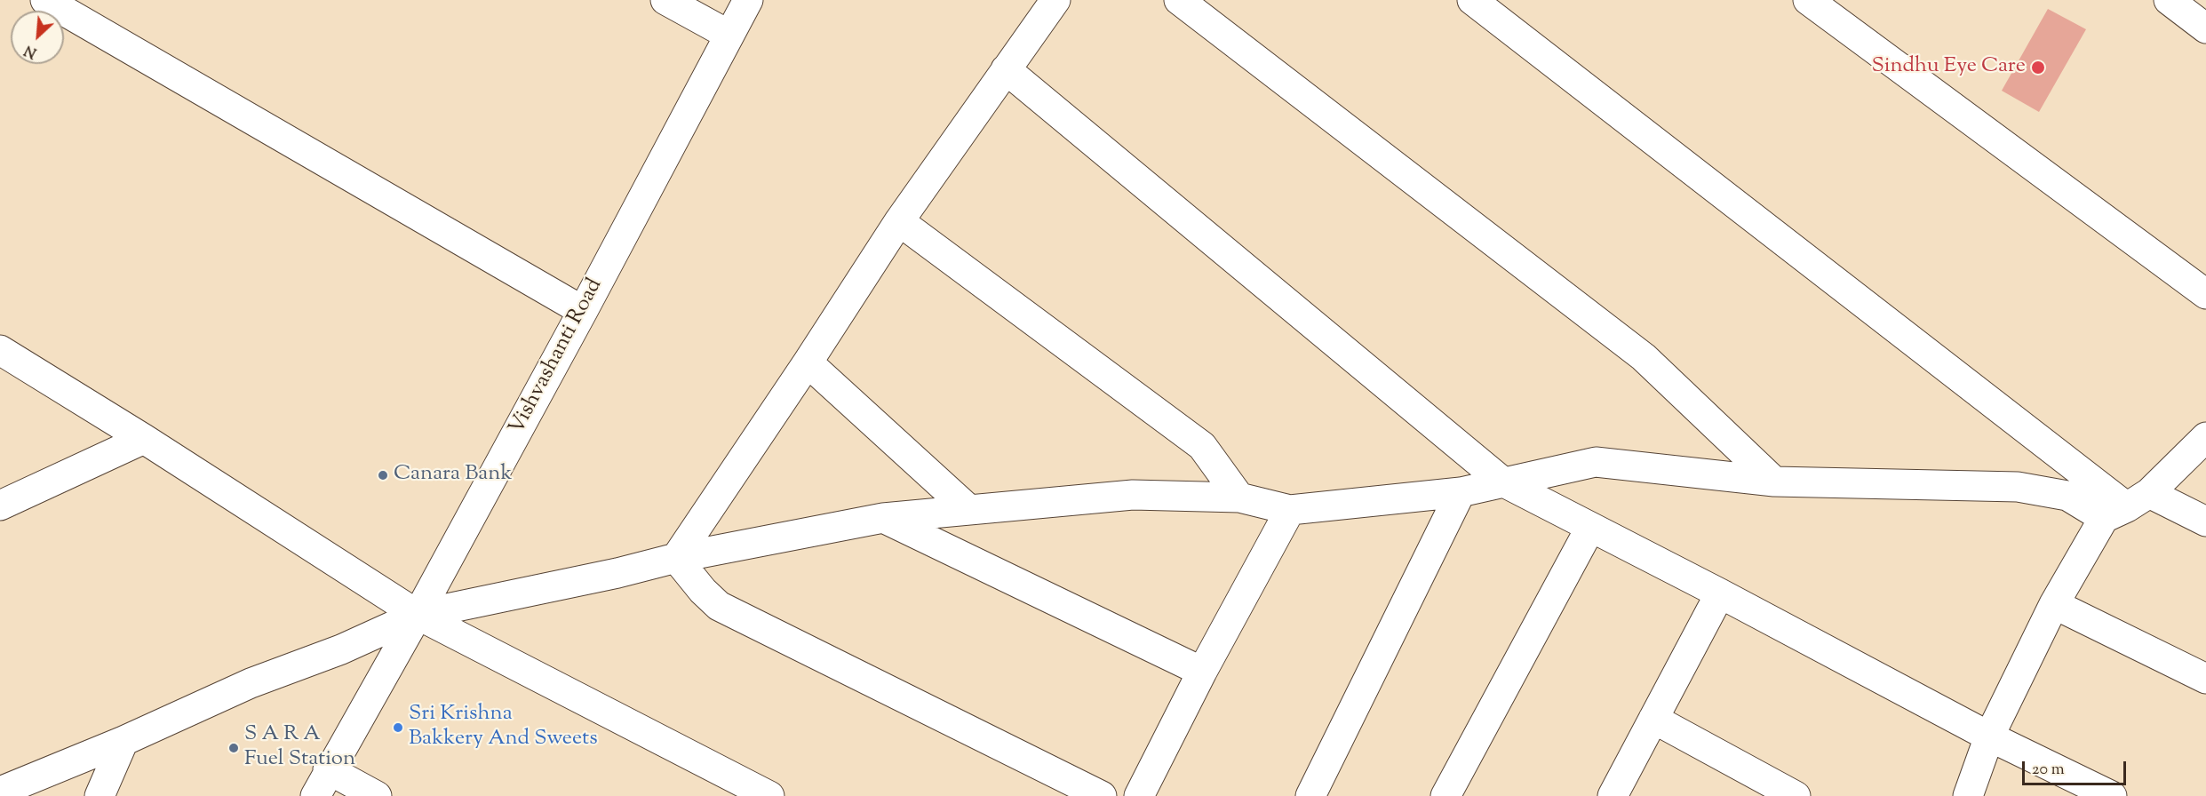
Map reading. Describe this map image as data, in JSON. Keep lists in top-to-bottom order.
{
  "streets": {
    "street": ["Vishvashanti Road"]
  },
  "places": [
    "Sindhu Eye Care",
    "Canara Bank",
    "Sri Krishna Bakkery And Sweets",
    "S A R A Fuel Station"
  ],
  "scale_bar": "20 m",
  "north": "bottom left"
}
